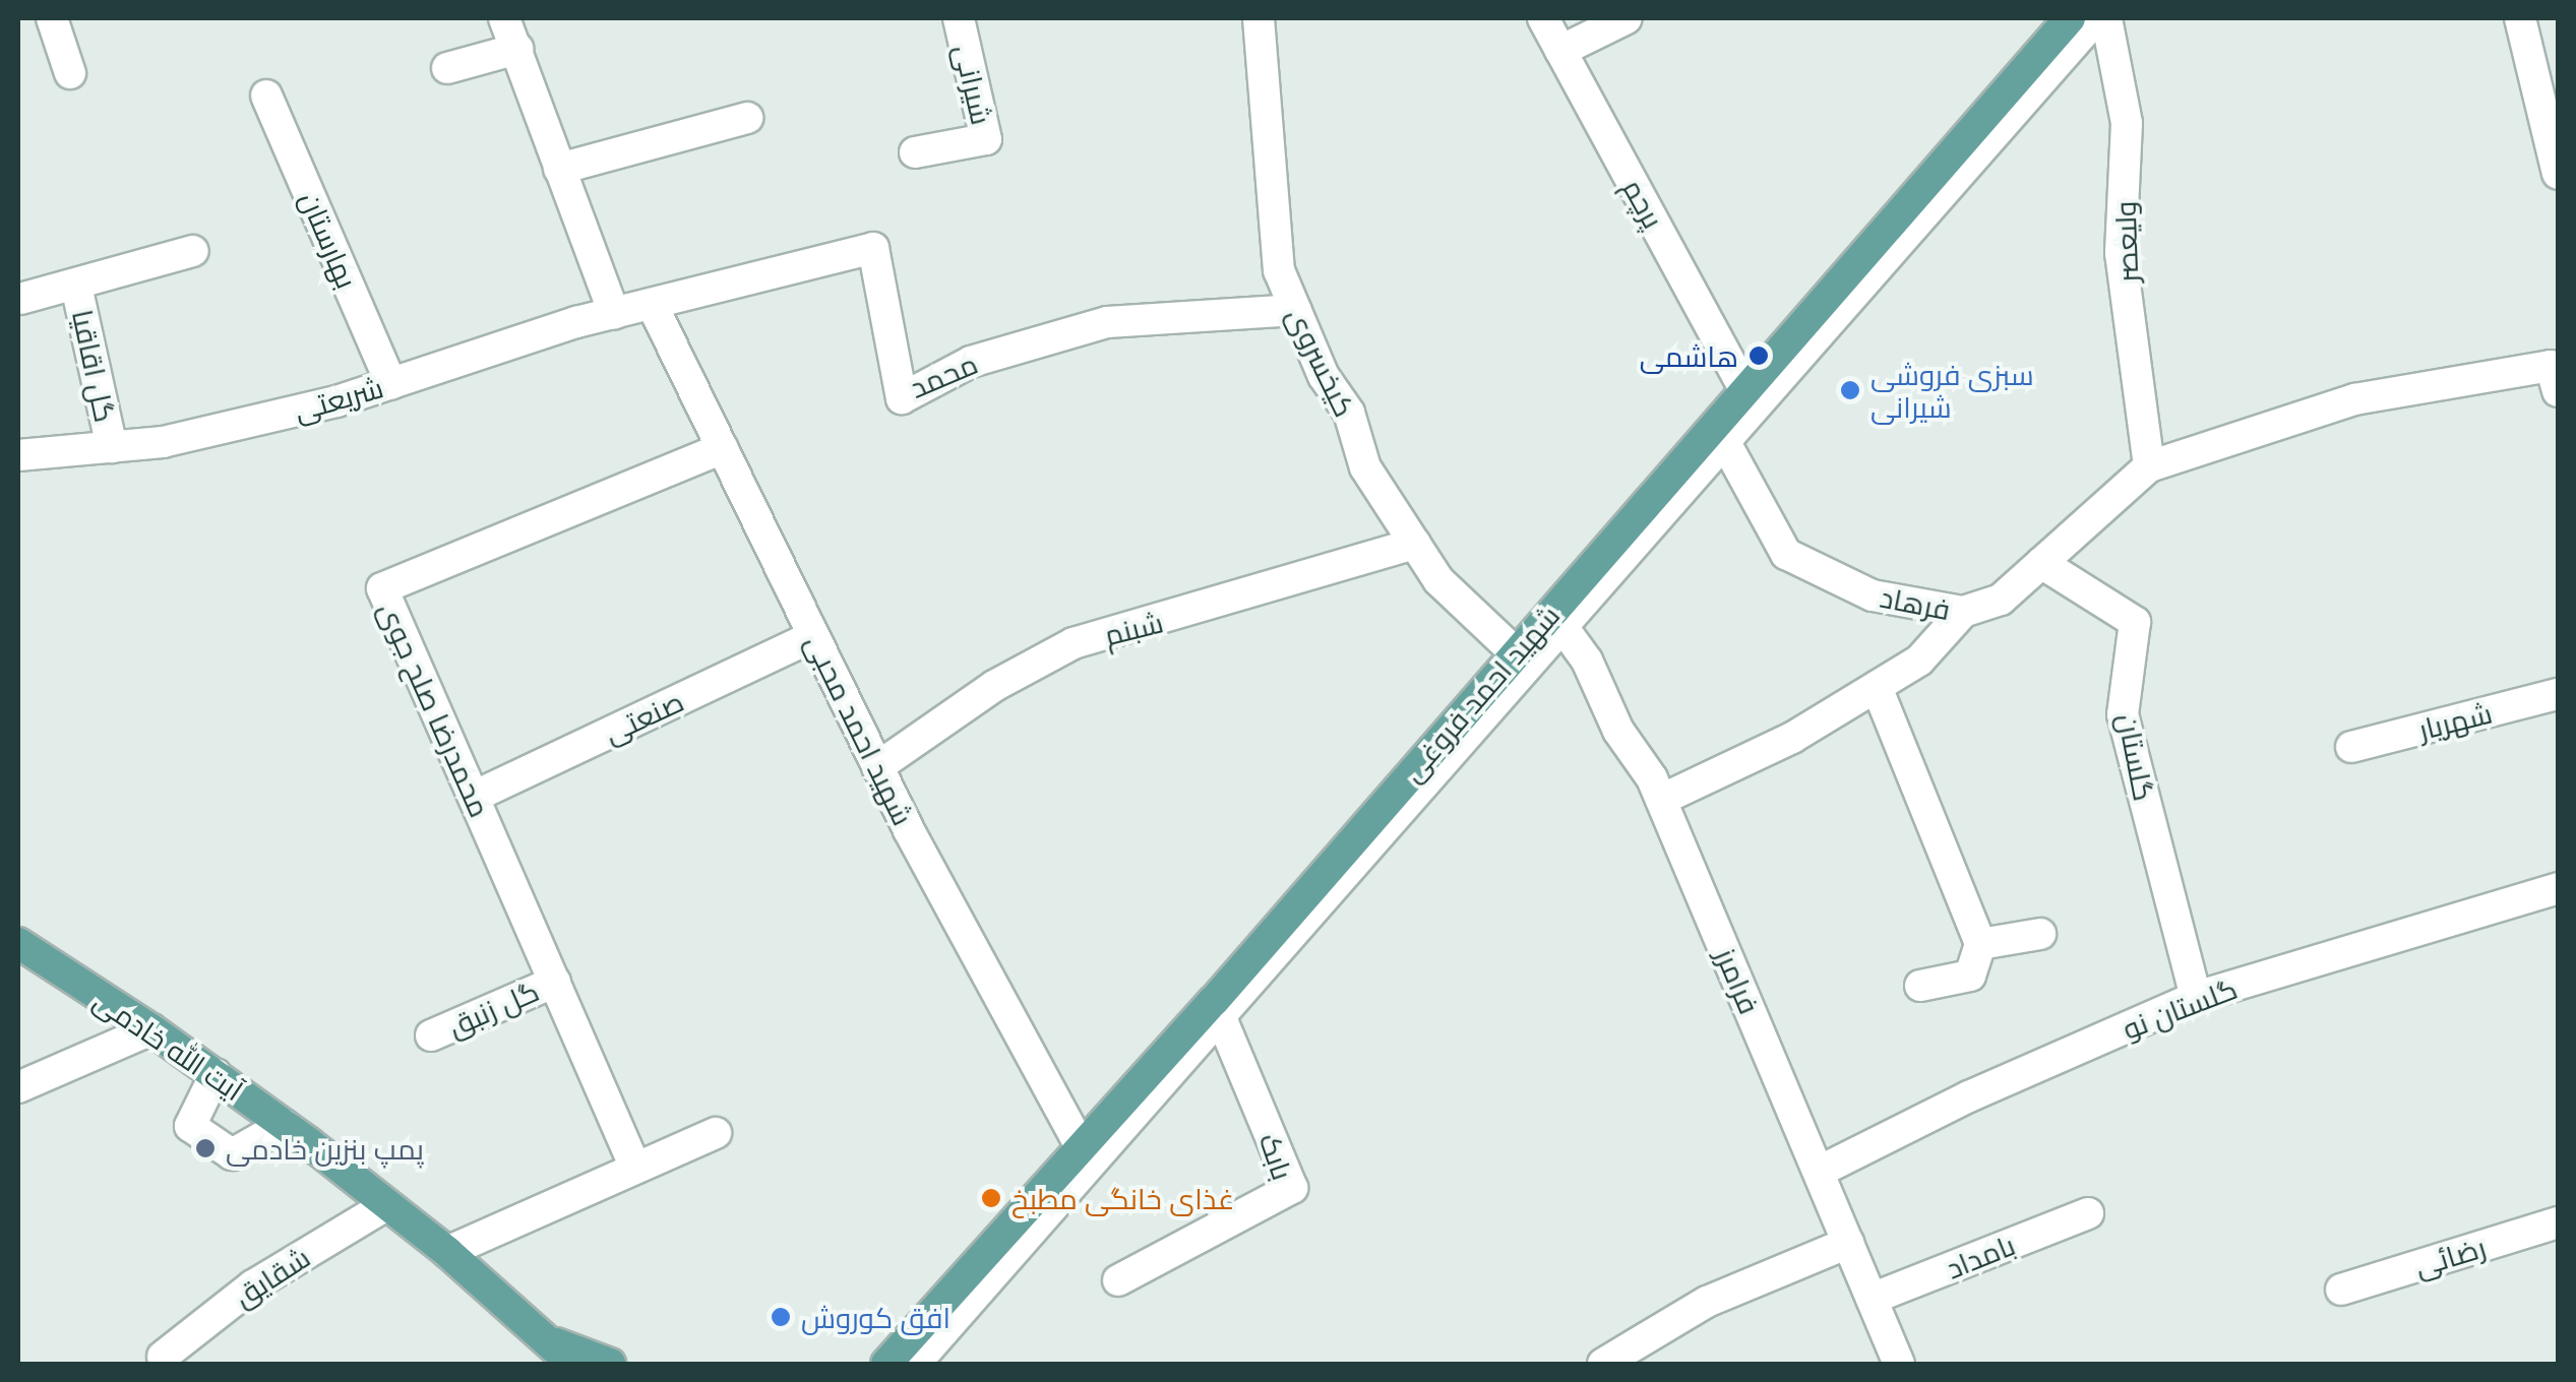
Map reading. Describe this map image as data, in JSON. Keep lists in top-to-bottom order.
{
  "streets": {
    "main road": ["شهید احمد فروغی", "آیت الله خادمی"],
    "street": [
      "شیرانی",
      "پرچم",
      "بهارستان",
      "ولیعصر",
      "کیخسروی",
      "گل اقاقیا",
      "محمد",
      "شریعتی",
      "فرهاد",
      "شبنم",
      "محمدرضا صلح جوی",
      "صنعتی",
      "شهریار",
      "شهید احمد محبی",
      "گلستان",
      "فرامرز",
      "گل زنبق",
      "گلستان نو",
      "بابک",
      "بامداد",
      "رضائی",
      "شقایق"
    ]
  },
  "crossings": [
    ["پرچم", "شهید احمد فروغی"],
    ["بهارستان", "شریعتی"],
    ["ولیعصر", "فرهاد"],
    ["کیخسروی", "محمد"],
    ["کیخسروی", "شبنم"],
    ["کیخسروی", "شهید احمد فروغی"],
    ["گل اقاقیا", "شریعتی"],
    ["محمد", "شریعتی"],
    ["محمد", "شهید احمد محبی"],
    ["شریعتی", "شهید احمد محبی"],
    ["فرهاد", "شهید احمد فروغی"],
    ["فرهاد", "گلستان"],
    ["شبنم", "شهید احمد محبی"],
    ["شهید احمد فروغی", "شهید احمد محبی"],
    ["شهید احمد فروغی", "فرامرز"],
    ["شهید احمد فروغی", "بابک"],
    ["محمدرضا صلح جوی", "صنعتی"],
    ["محمدرضا صلح جوی", "شهید احمد محبی"],
    ["محمدرضا صلح جوی", "گل زنبق"],
    ["صنعتی", "شهید احمد محبی"],
    ["گلستان", "گلستان نو"],
    ["فرامرز", "گلستان نو"],
    ["فرامرز", "بامداد"],
    ["آیت الله خادمی", "شقایق"]
  ],
  "places": [
    "هاشمی",
    "سبزی فروشی شیرانی",
    "پمپ بنزین خادمی",
    "غذای خانگی مطبخ",
    "افق کوروش"
  ]
}
